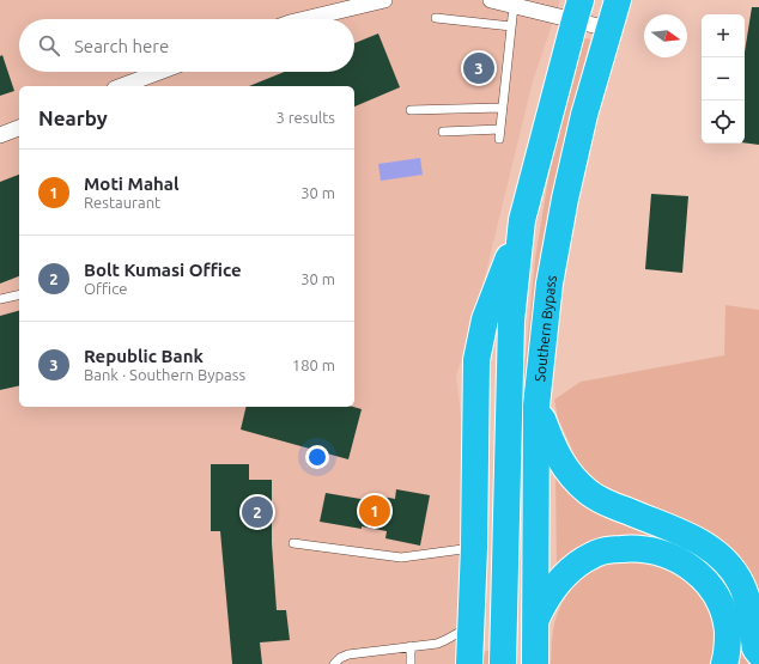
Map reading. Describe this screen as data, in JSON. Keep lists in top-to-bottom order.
{
  "streets": {
    "highway": ["Southern Bypass"]
  },
  "north": "right",
  "page": {
    "map_buttons": ["+", "−"],
    "search": "Search here",
    "pins": ["3", "1", "2"],
    "heading": ["Nearby", "3 results"],
    "list": [
      {
        "mark": "1",
        "name": "Moti Mahal",
        "note": "Restaurant",
        "value": "30 m"
      },
      {
        "mark": "2",
        "name": "Bolt Kumasi Office",
        "note": "Office",
        "value": "30 m"
      },
      {
        "mark": "3",
        "name": "Republic Bank",
        "note": "Bank · Southern Bypass",
        "value": "180 m"
      }
    ]
  }
}
